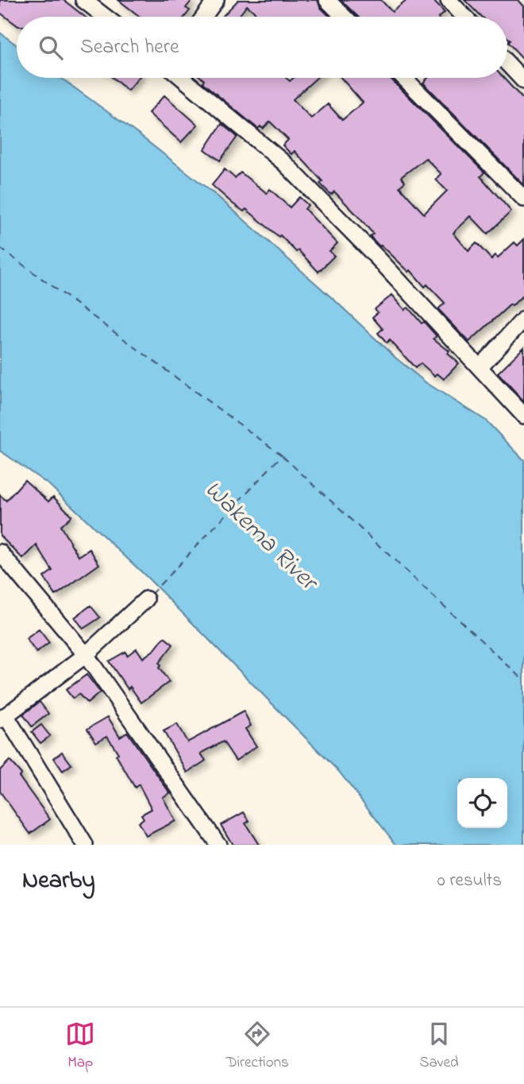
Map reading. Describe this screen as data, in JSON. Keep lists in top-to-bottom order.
{
  "water": ["Wakema River"],
  "page": {
    "search": "Search here",
    "heading": ["Nearby", "0 results"],
    "nav": ["Map", "Directions", "Saved"]
  }
}
